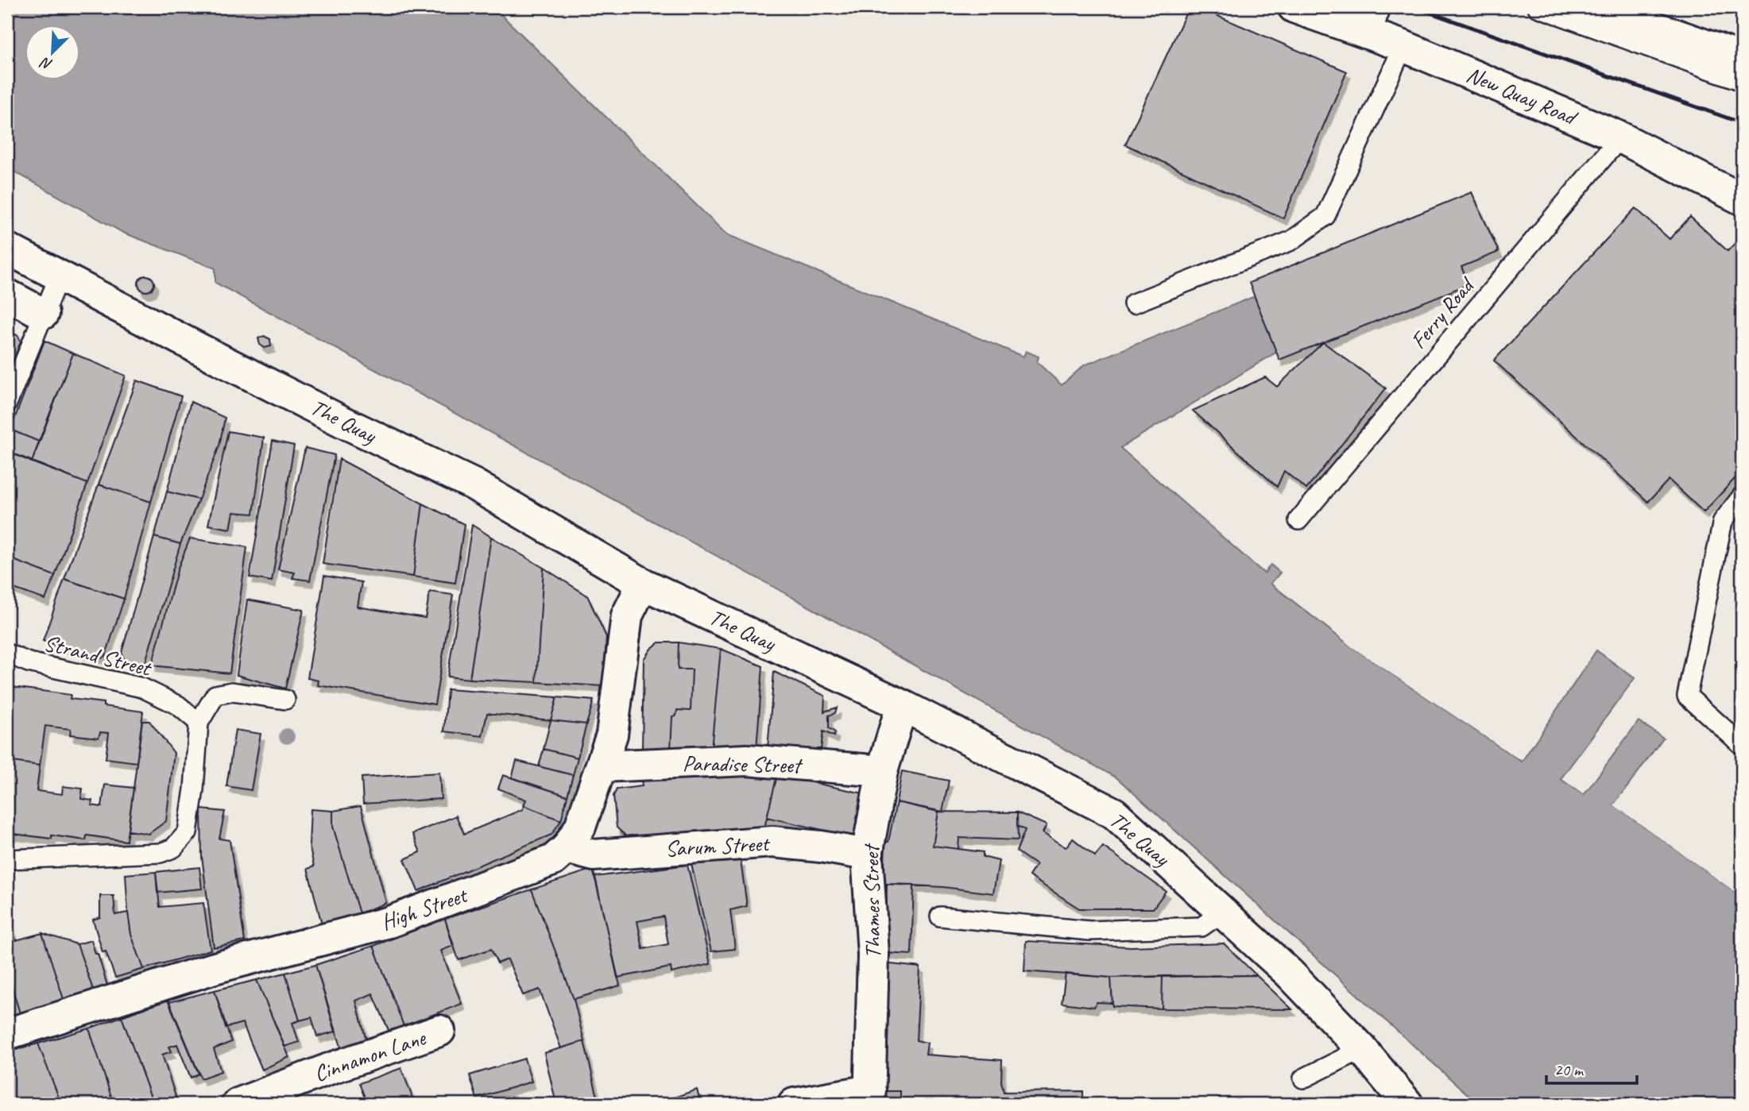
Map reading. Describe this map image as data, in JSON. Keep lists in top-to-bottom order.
{
  "streets": {
    "street": [
      "New Quay Road",
      "The Quay",
      "Paradise Street",
      "Sarum Street",
      "Thames Street",
      "High Street",
      "Cinnamon Lane"
    ],
    "lane": ["Ferry Road", "Strand Street"]
  },
  "crossings": [
    ["New Quay Road", "Ferry Road"],
    ["The Quay", "Thames Street"],
    ["The Quay", "High Street"],
    ["Paradise Street", "Thames Street"],
    ["Paradise Street", "High Street"],
    ["Sarum Street", "Thames Street"],
    ["Sarum Street", "High Street"]
  ],
  "scale_bar": "20 m",
  "north": "bottom left"
}
